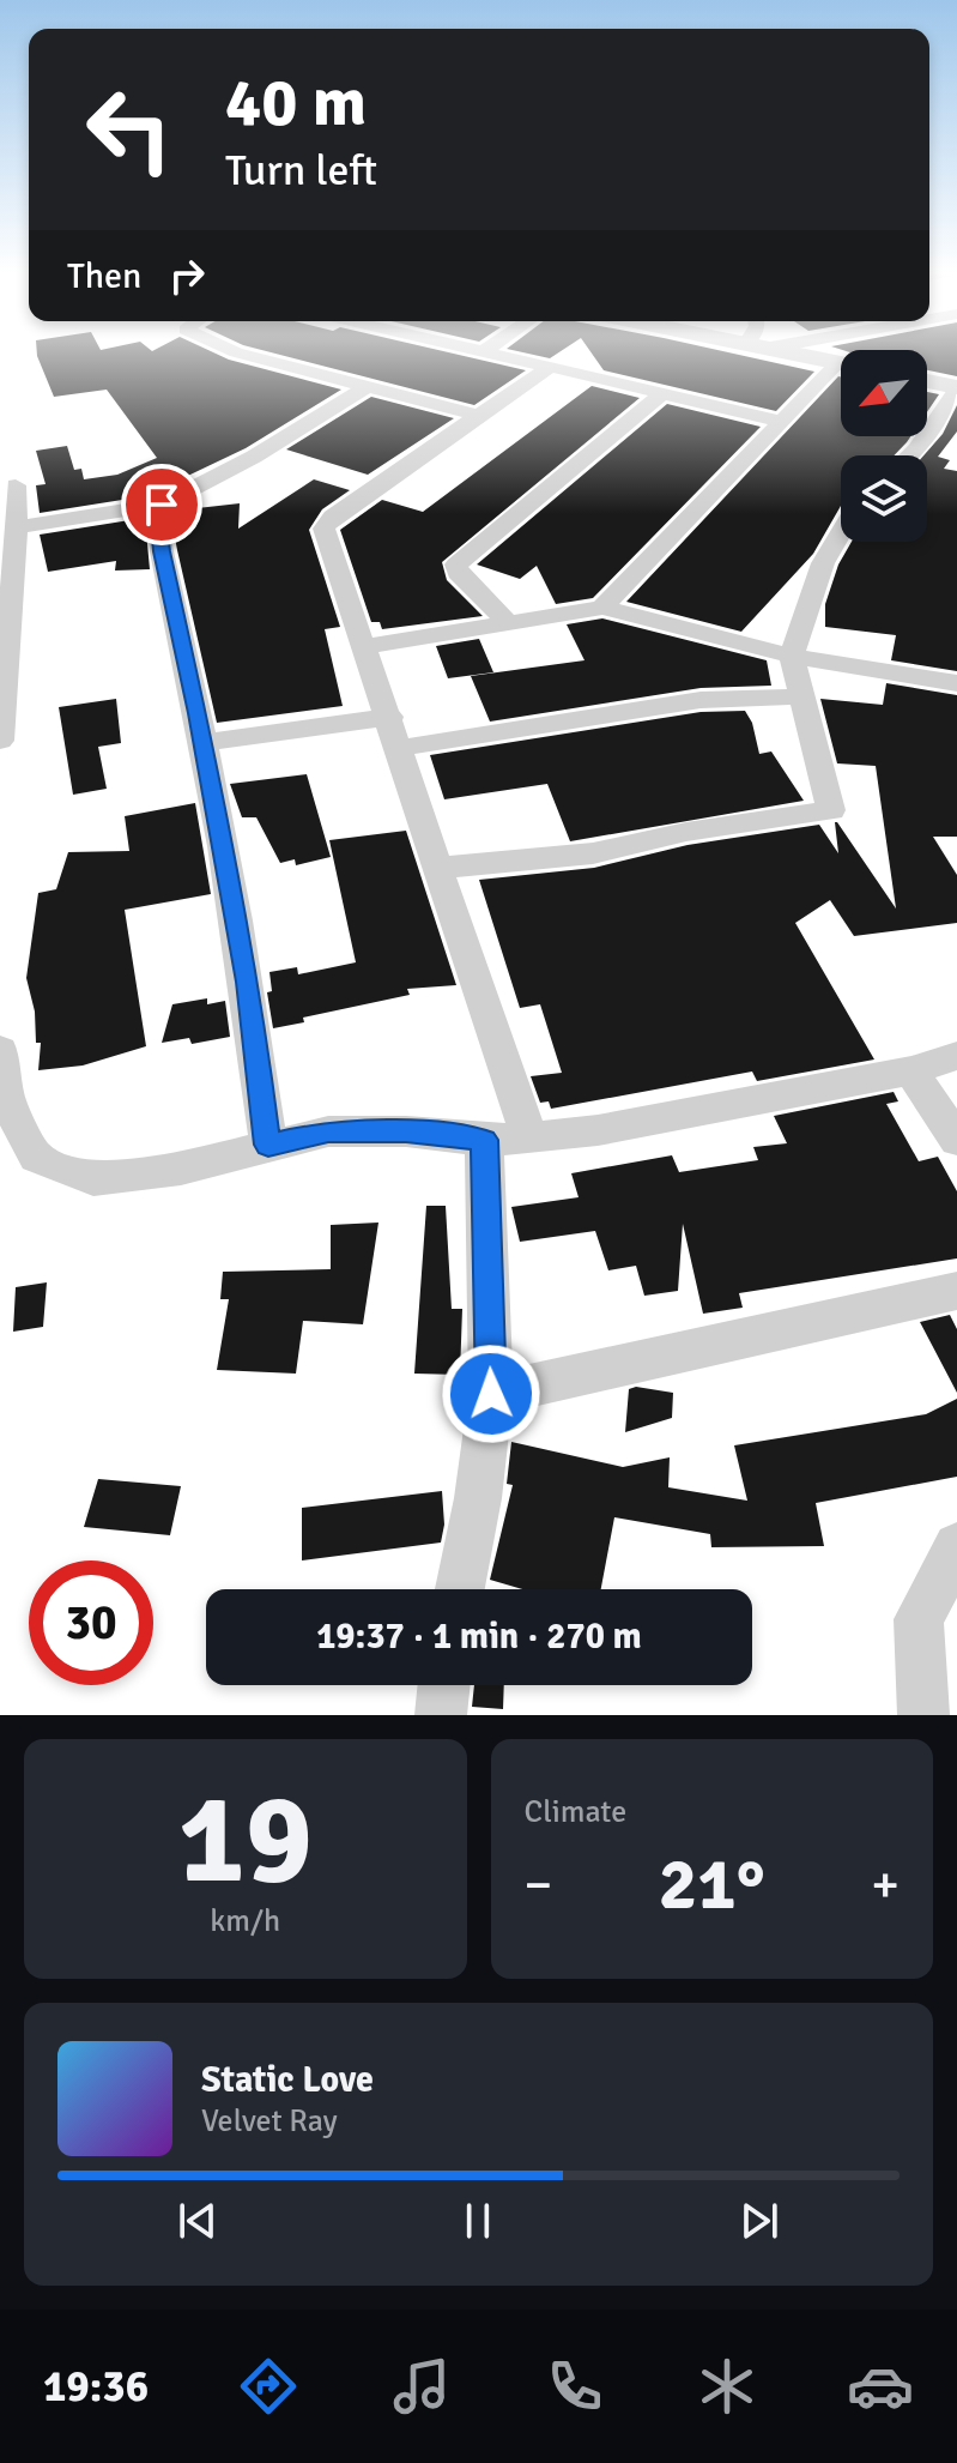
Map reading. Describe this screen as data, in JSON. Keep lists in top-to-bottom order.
{
  "north": "bottom left",
  "page": {
    "turn": ["40 m", "Turn left"],
    "then": "Then",
    "limit": "30",
    "trip": "19:37 · 1 min · 270 m",
    "tile": [
      ["19", "km/h"],
      "Climate"
    ],
    "heat": ["−", "21°", "+"],
    "song": ["Static Love", "Velvet Ray"],
    "tabs": "19:36"
  }
}
